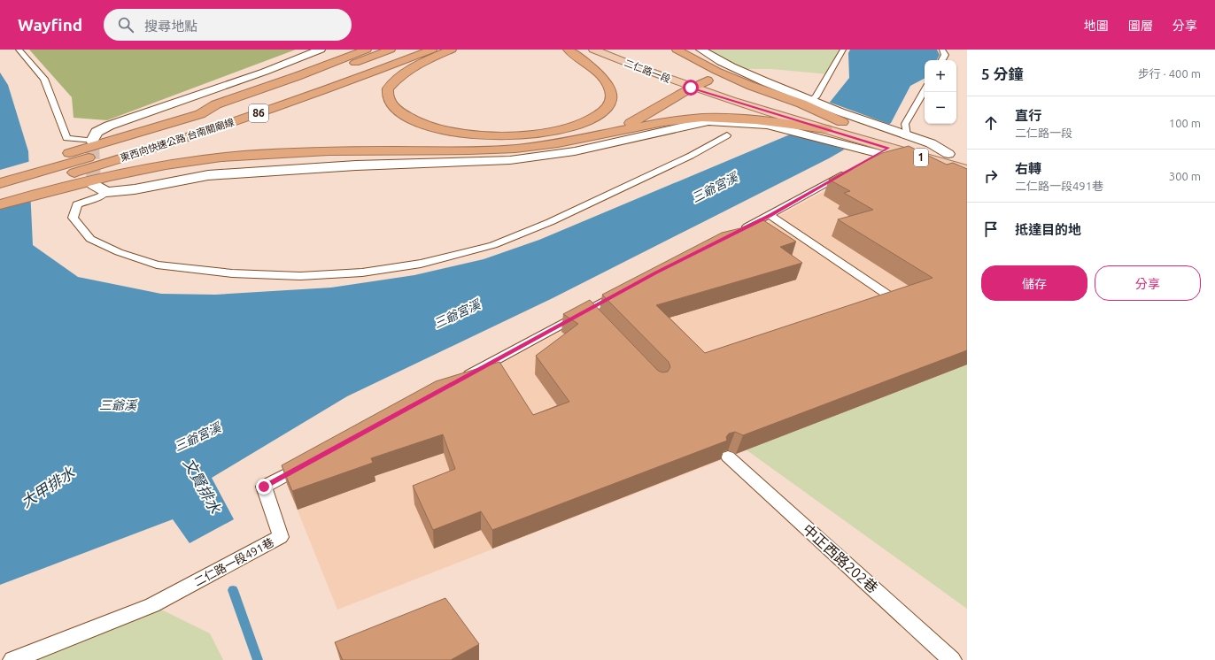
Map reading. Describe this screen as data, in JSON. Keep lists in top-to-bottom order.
{
  "streets": {
    "highway": ["86", "東西向快速公路 台南關廟線"],
    "main road": ["二仁路一段", "1"],
    "lane": ["中正西路202巷", "二仁路一段491巷"]
  },
  "water": [
    "三爺宮溪",
    "三爺溪",
    "文賢排水",
    "大甲排水"
  ],
  "page": {
    "header": "Wayfind",
    "search": "搜尋地點",
    "nav": ["地圖", "圖層", "分享"],
    "heading": ["5 分鐘", "步行 · 400 m"],
    "map_buttons": ["+", "−"],
    "list": [
      ["直行", "二仁路一段", "100 m"],
      ["右轉", "二仁路一段491巷", "300 m"],
      "抵達目的地"
    ],
    "buttons": ["儲存", "分享"]
  }
}
